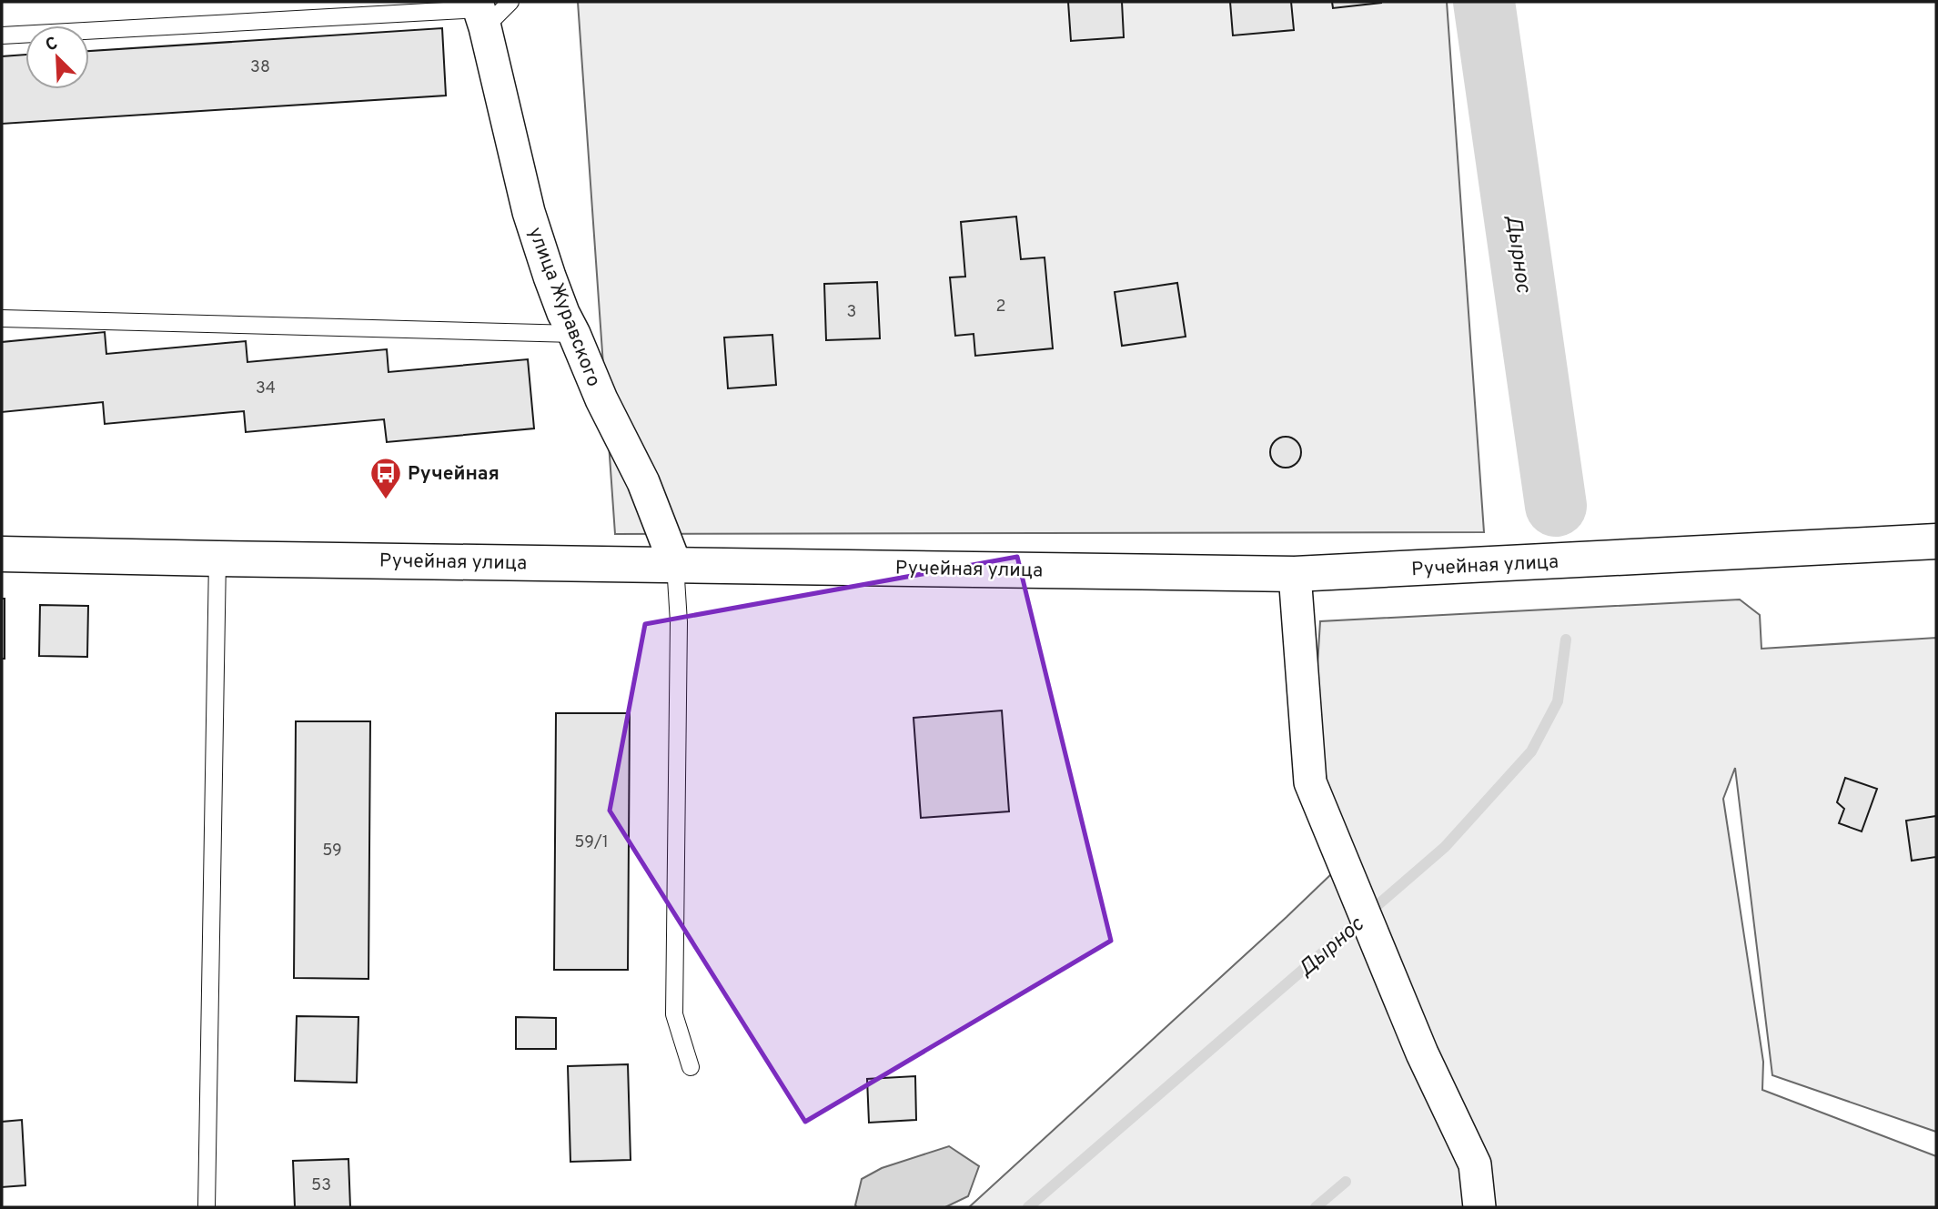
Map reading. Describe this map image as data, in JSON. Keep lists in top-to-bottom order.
{
  "streets": {
    "street": ["улица Журавского", "Ручейная улица"]
  },
  "crossings": [
    ["улица Журавского", "Ручейная улица"]
  ],
  "water": ["Дырнос"],
  "places": {
    "bus stop": ["Ручейная"]
  },
  "house_numbers": [
    "38",
    "2",
    "3",
    "34",
    "59/1",
    "59",
    "53"
  ],
  "north": "top left"
}
